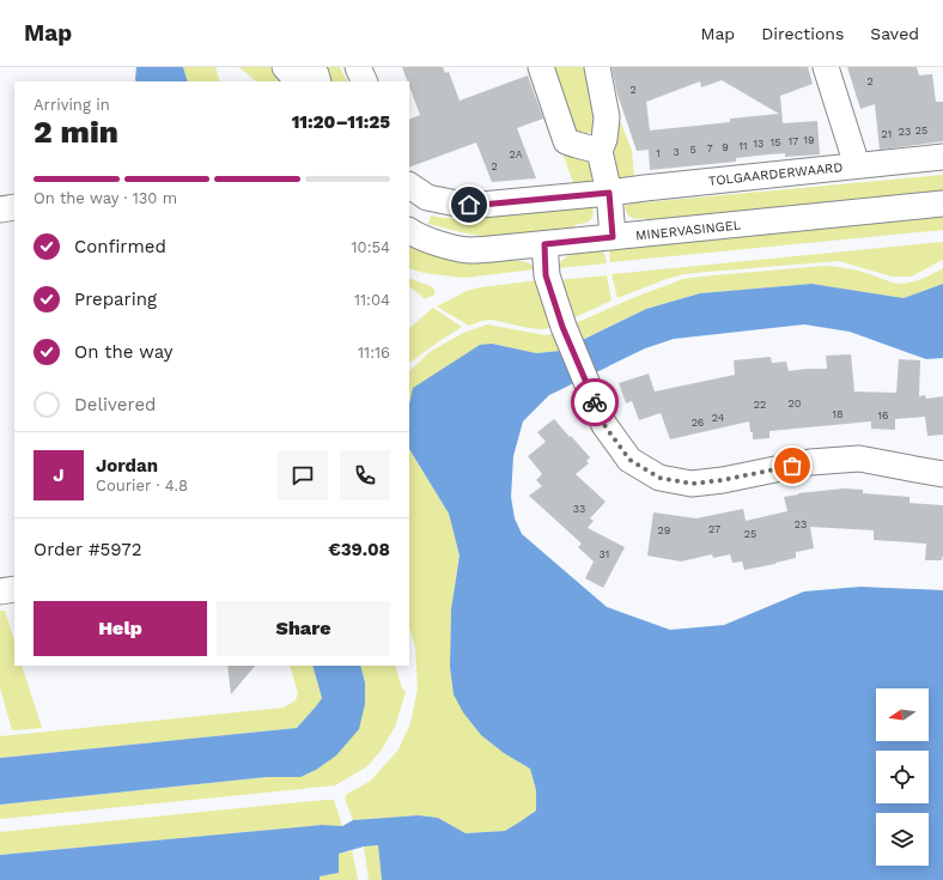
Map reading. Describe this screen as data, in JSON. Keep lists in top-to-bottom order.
{
  "streets": {
    "street": ["TOLGAARDERWAARD", "MINERVASINGEL"]
  },
  "house_numbers": [
    "2",
    "2",
    "25",
    "23",
    "21",
    "19",
    "17",
    "15",
    "13",
    "11",
    "9",
    "7",
    "5",
    "3",
    "1",
    "2A",
    "2",
    "20",
    "22",
    "18",
    "16",
    "24",
    "26",
    "33",
    "23",
    "27",
    "29",
    "25",
    "31"
  ],
  "north": "left",
  "page": {
    "header": "Map",
    "nav": ["Map", "Directions", "Saved"],
    "heading": ["2 min", "Arriving in", "11:20–11:25"],
    "panel": [
      "Jordan",
      "Courier · 4.8",
      "Order #5972",
      "€39.08"
    ],
    "bar": "On the way · 130 m",
    "list": [
      ["Confirmed", "10:54"],
      ["Preparing", "11:04"],
      ["On the way", "11:16"],
      "Delivered"
    ],
    "round": "J",
    "buttons": ["Help", "Share"]
  }
}
